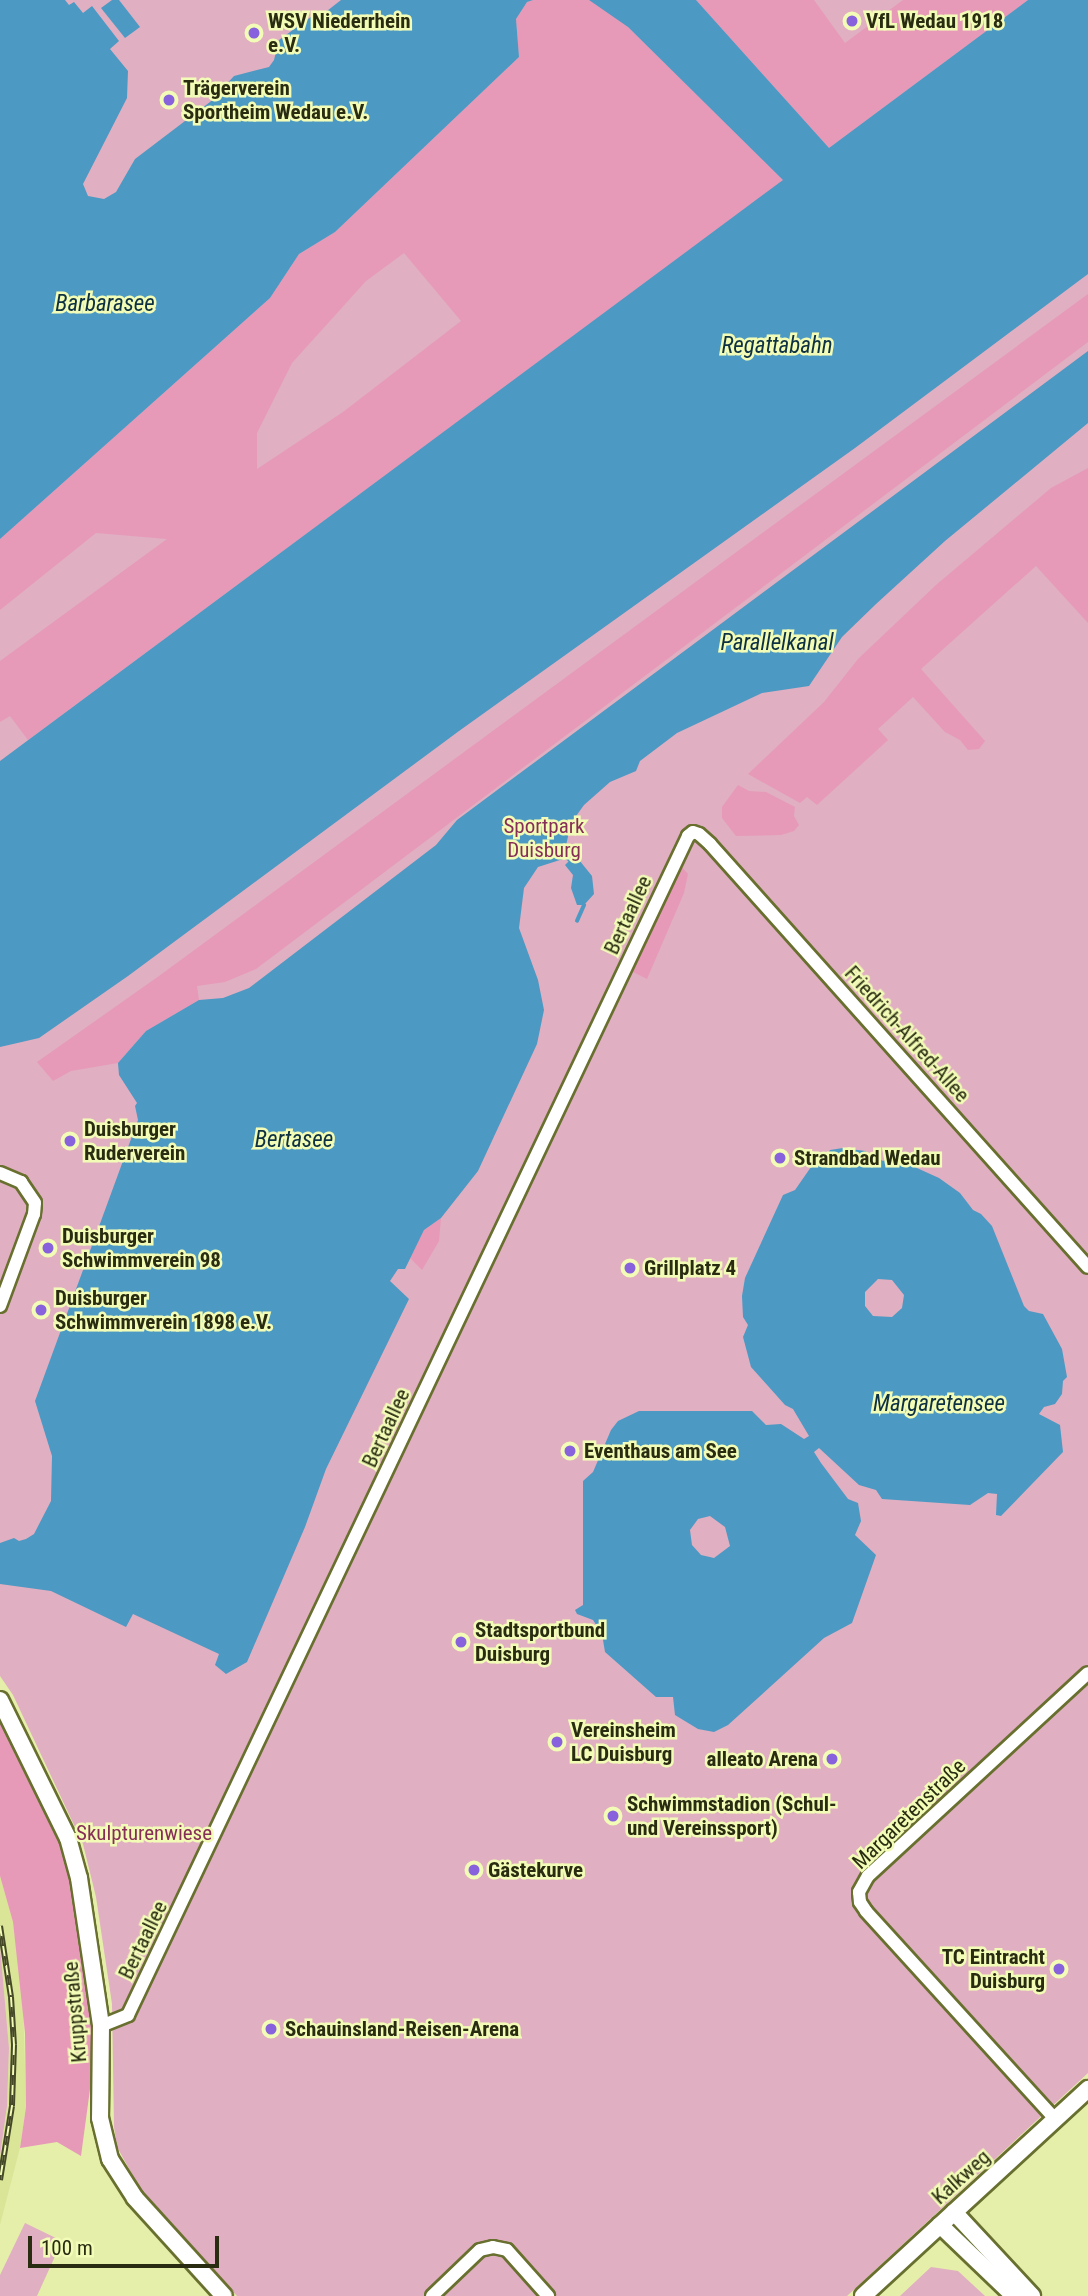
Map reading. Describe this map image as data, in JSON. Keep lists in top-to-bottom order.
{
  "streets": {
    "street": [
      "Bertaallee",
      "Friedrich-Alfred-Allee",
      "Margaretenstraße",
      "Kruppstraße",
      "Kalkweg"
    ]
  },
  "crossings": [
    ["Bertaallee", "Friedrich-Alfred-Allee"],
    ["Bertaallee", "Kruppstraße"],
    ["Margaretenstraße", "Kalkweg"]
  ],
  "water": [
    "Barbarasee",
    "Regattabahn",
    "Parallelkanal",
    "Bertasee",
    "Margaretensee"
  ],
  "parks": ["Sportpark Duisburg", "Skulpturenwiese"],
  "places": [
    "VfL Wedau 1918",
    "WSV Niederrhein e.V.",
    "Trägerverein Sportheim Wedau e.V.",
    "Duisburger Ruderverein",
    "Strandbad Wedau",
    "Duisburger Schwimmverein 98",
    "Grillplatz 4",
    "Duisburger Schwimmverein 1898 e.V.",
    "Eventhaus am See",
    "Stadtsportbund Duisburg",
    "Vereinsheim LC Duisburg",
    "alleato Arena",
    "Schwimmstadion (Schul- und Vereinssport)",
    "Gästekurve",
    "TC Eintracht Duisburg",
    "Schauinsland-Reisen-Arena"
  ],
  "scale_bar": "100 m"
}
